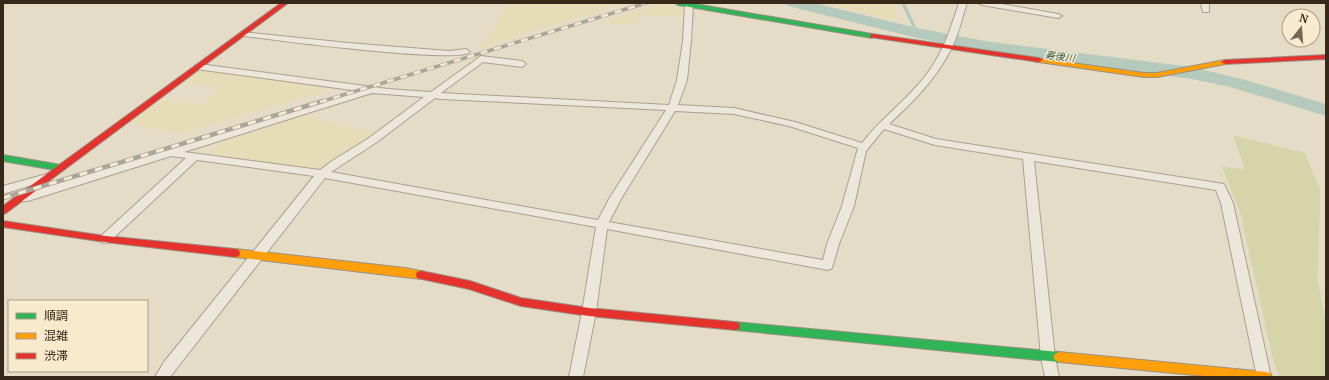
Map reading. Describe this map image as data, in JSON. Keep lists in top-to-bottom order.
{
  "water": ["寿後川"],
  "legend": ["順調", "混雑", "渋滞"],
  "north": "top"
}
